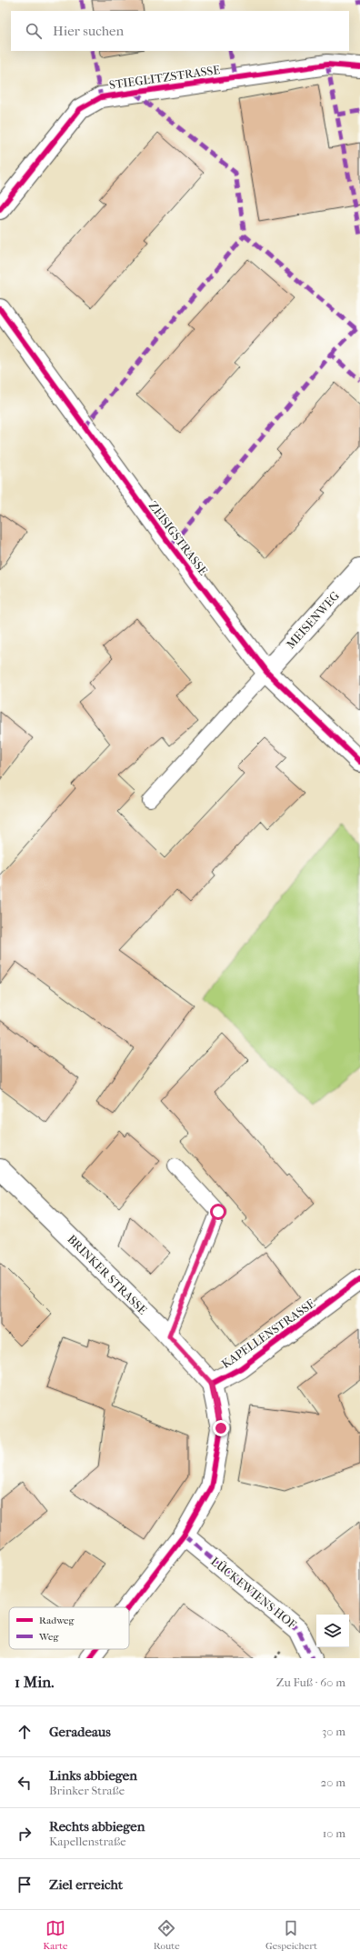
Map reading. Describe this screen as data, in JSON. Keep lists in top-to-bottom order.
{
  "streets": {
    "street": [
      "STIEGLITZSTRASSE",
      "ZEISIGSTRASSE",
      "MEISENWEG",
      "BRINKER STRASSE",
      "KAPELLENSTRASSE",
      "LÜCKEWIENS HOF"
    ]
  },
  "crossings": [
    ["ZEISIGSTRASSE", "MEISENWEG"],
    ["BRINKER STRASSE", "KAPELLENSTRASSE"]
  ],
  "legend": ["Radweg", "Weg"],
  "page": {
    "search": "Hier suchen",
    "heading": ["1 Min.", "Zu Fuß · 60 m"],
    "list": [
      ["Geradeaus", "30 m"],
      ["Links abbiegen", "Brinker Straße", "20 m"],
      ["Rechts abbiegen", "Kapellenstraße", "10 m"],
      "Ziel erreicht"
    ],
    "nav": ["Karte", "Route", "Gespeichert"]
  }
}
